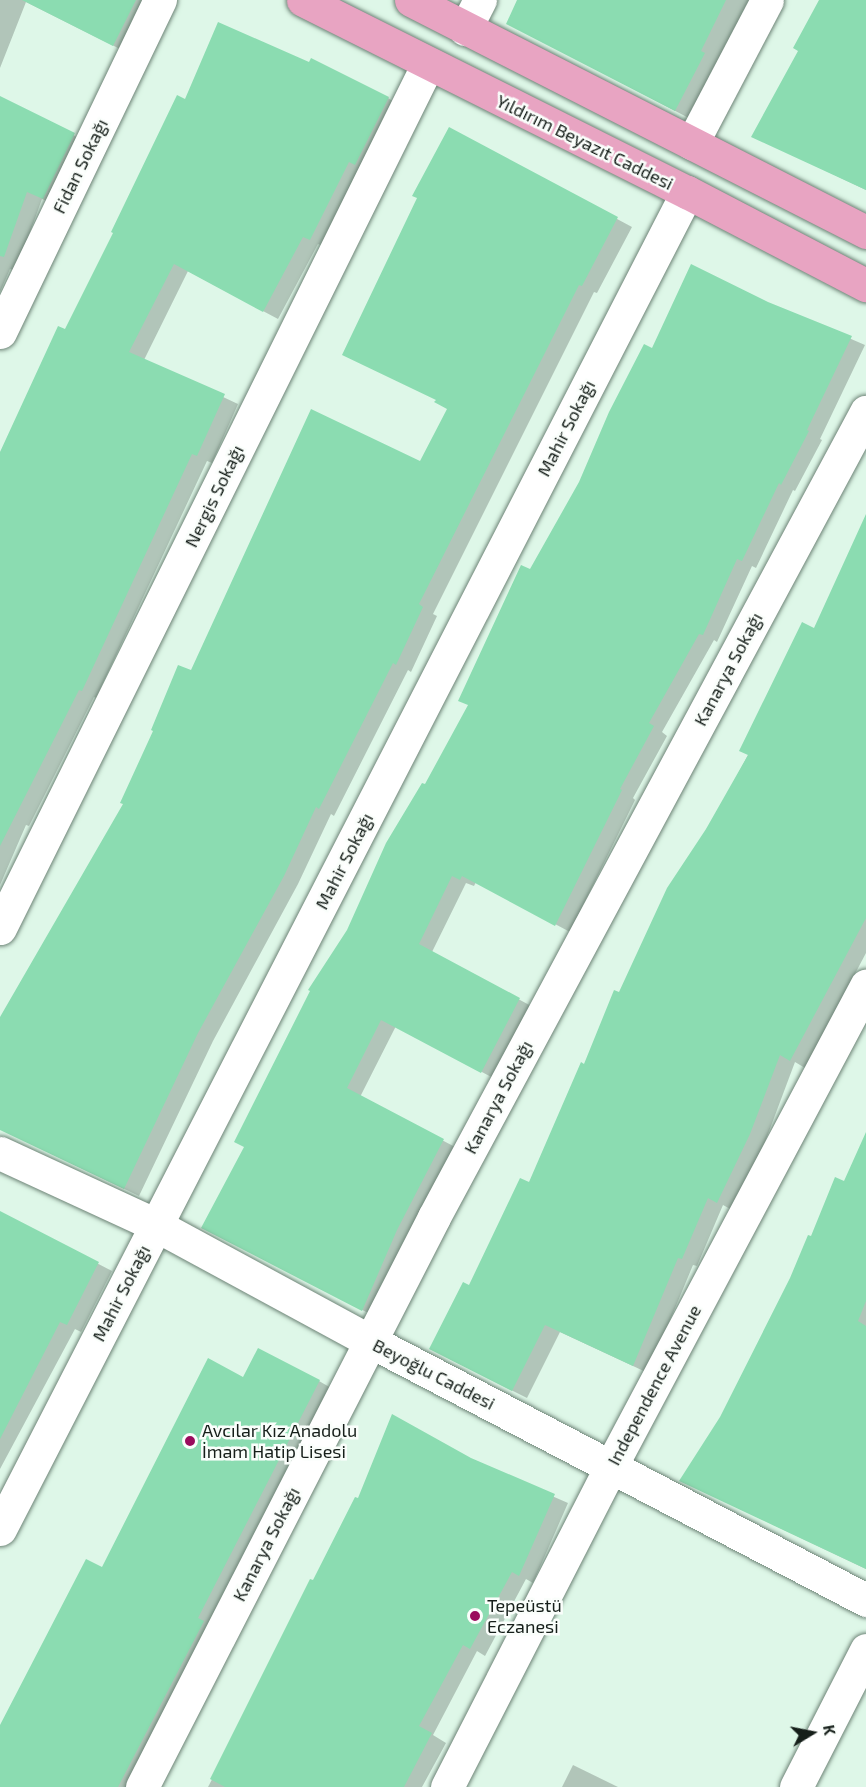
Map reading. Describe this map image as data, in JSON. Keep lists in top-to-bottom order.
{
  "streets": {
    "main road": ["Yıldırım Beyazıt Caddesi"],
    "street": [
      "Fidan Sokağı",
      "Mahir Sokağı",
      "Nergis Sokağı",
      "Kanarya Sokağı",
      "Beyoğlu Caddesi",
      "Independence Avenue"
    ]
  },
  "crossings": [
    ["Yıldırım Beyazıt Caddesi", "Mahir Sokağı"],
    ["Yıldırım Beyazıt Caddesi", "Nergis Sokağı"],
    ["Mahir Sokağı", "Beyoğlu Caddesi"],
    ["Kanarya Sokağı", "Beyoğlu Caddesi"],
    ["Beyoğlu Caddesi", "Independence Avenue"]
  ],
  "places": ["Avcılar Kız Anadolu İmam Hatip Lisesi", "Tepeüstü Eczanesi"],
  "north": "right"
}
